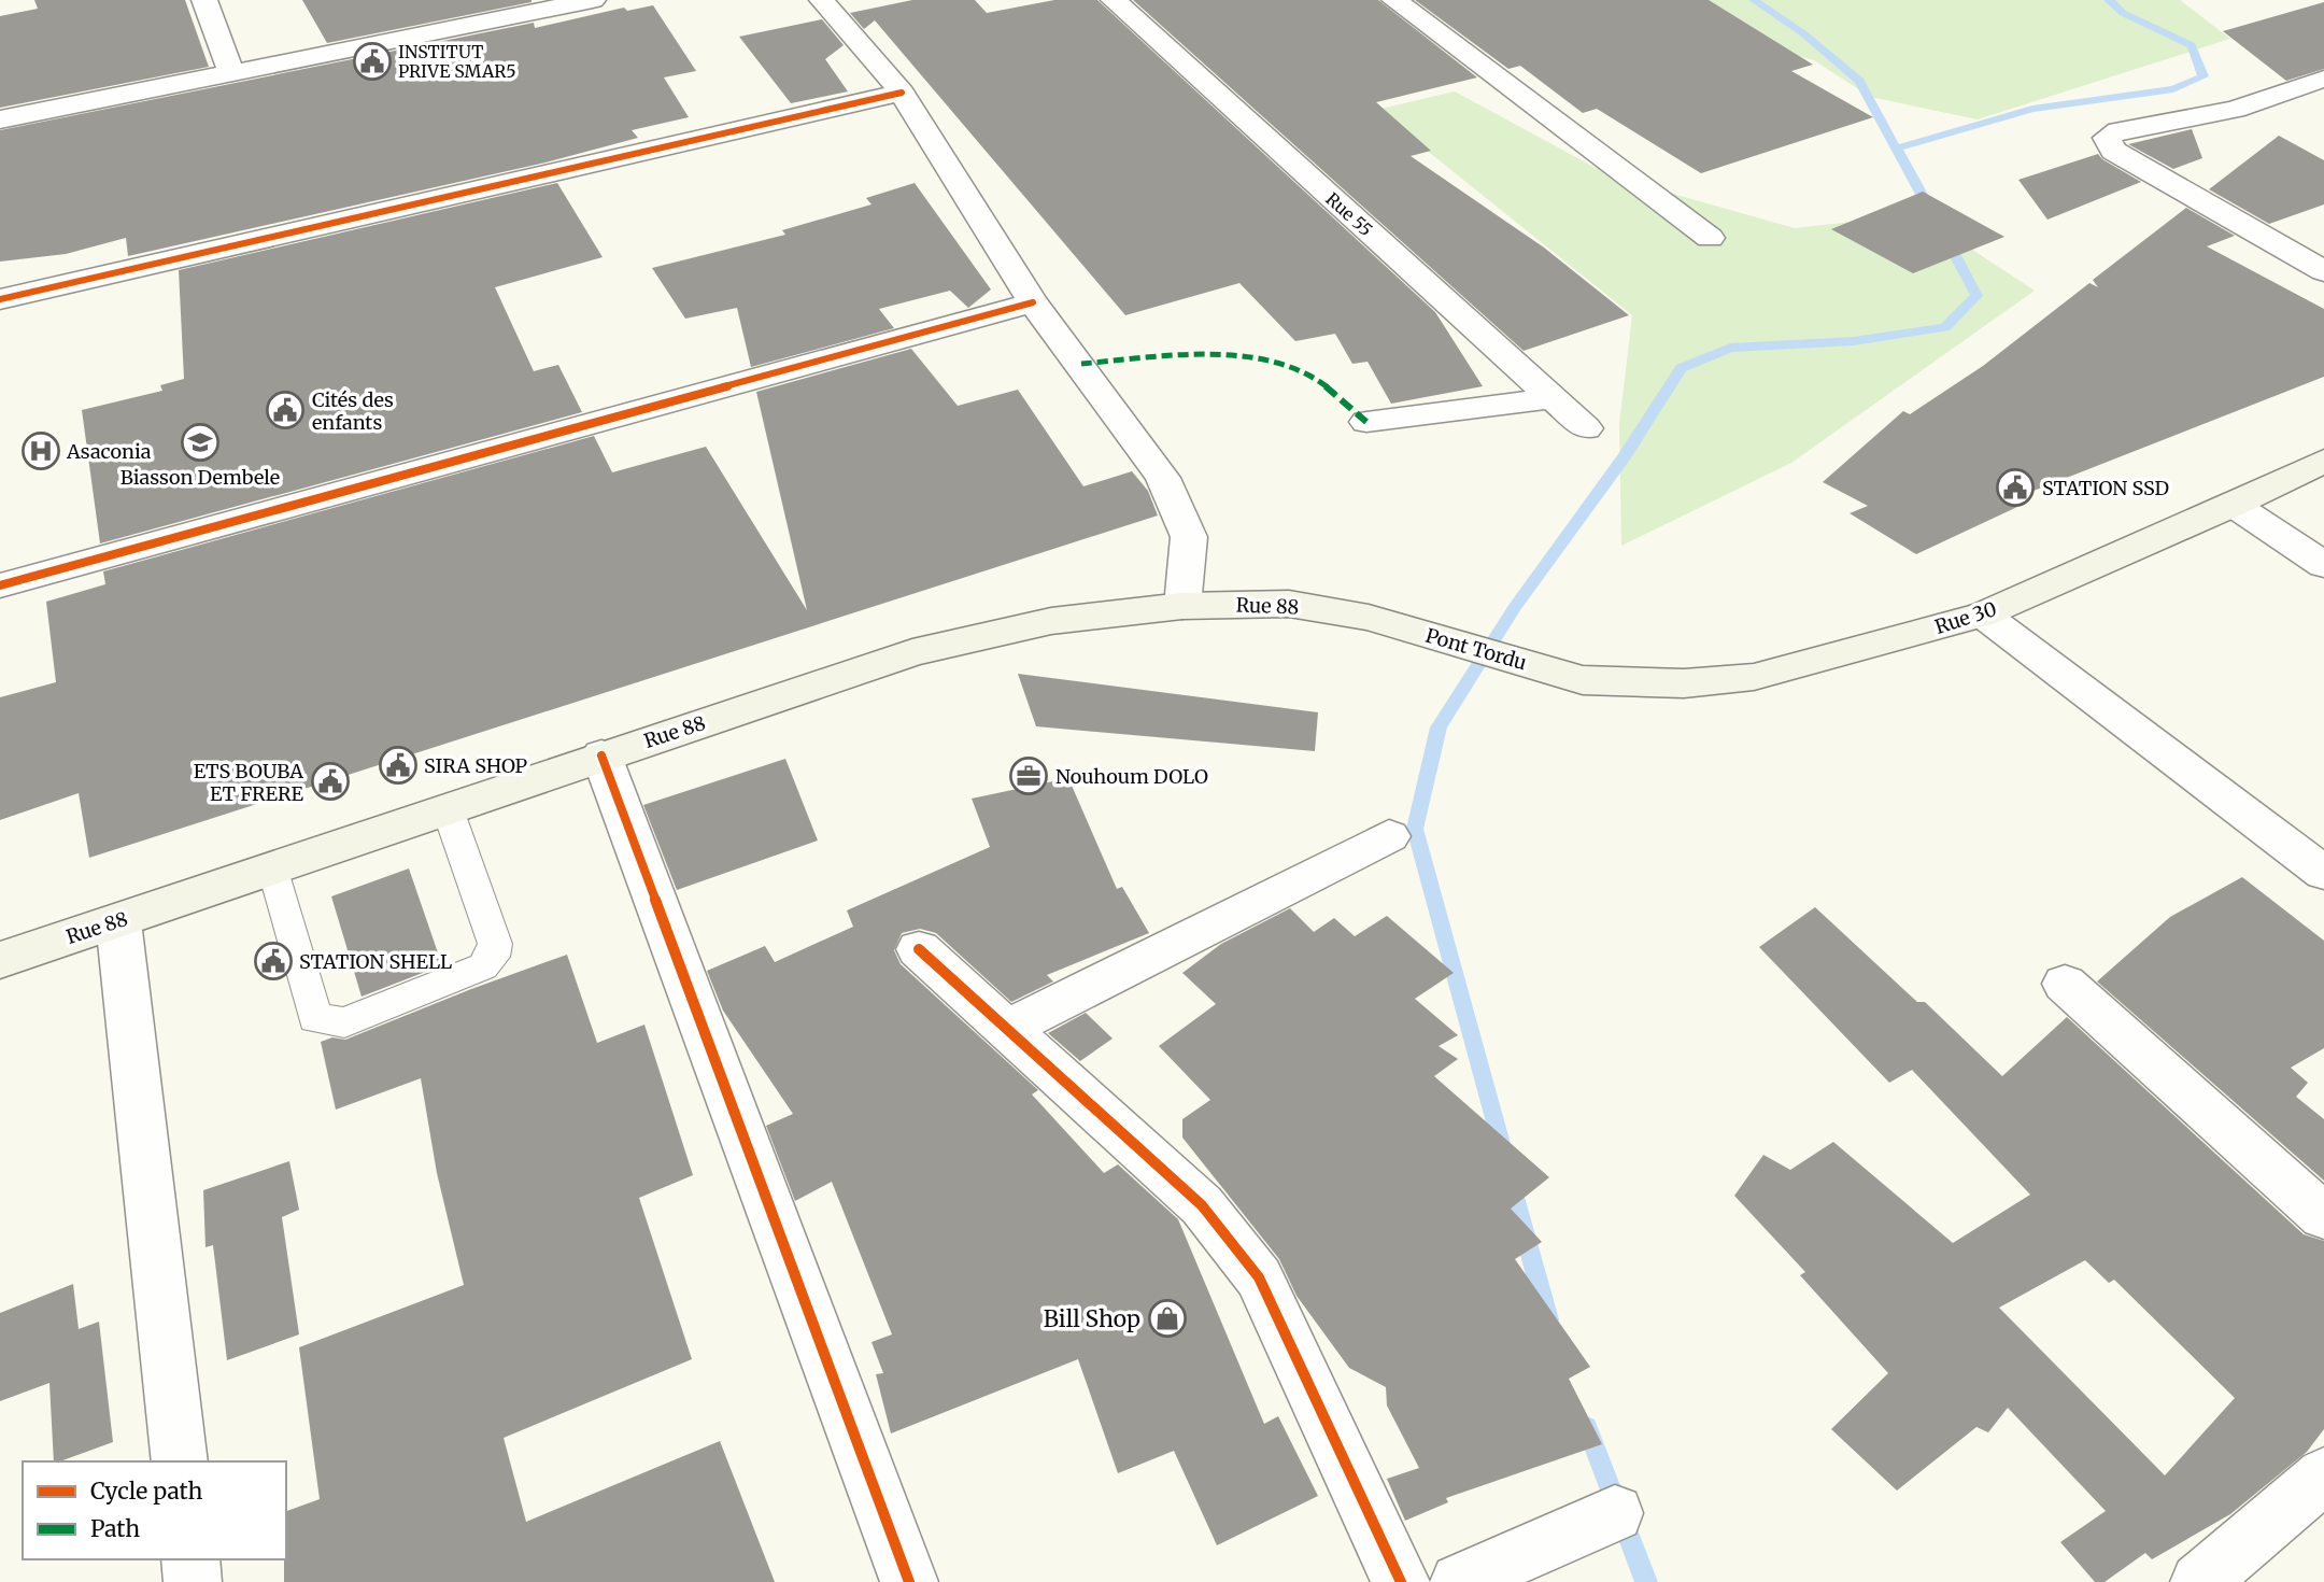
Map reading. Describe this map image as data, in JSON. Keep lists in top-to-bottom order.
{
  "streets": {
    "main road": ["Rue 88", "Rue 30", "Pont Tordu"],
    "street": ["Rue 55"]
  },
  "crossings": [
    ["Rue 88", "Pont Tordu"],
    ["Rue 30", "Pont Tordu"]
  ],
  "places": {
    "public building": [
      "INSTITUT PRIVE SMAR5",
      "Cités des enfants",
      "STATION SSD",
      "SIRA SHOP",
      "ETS BOUBA ET FRERE",
      "STATION SHELL"
    ],
    "school or university": ["Biasson Dembele"],
    "hospital": ["Asaconia"],
    "office": ["Nouhoum DOLO"],
    "shop": ["Bill Shop"]
  },
  "legend": ["Cycle path", "Path"]
}
